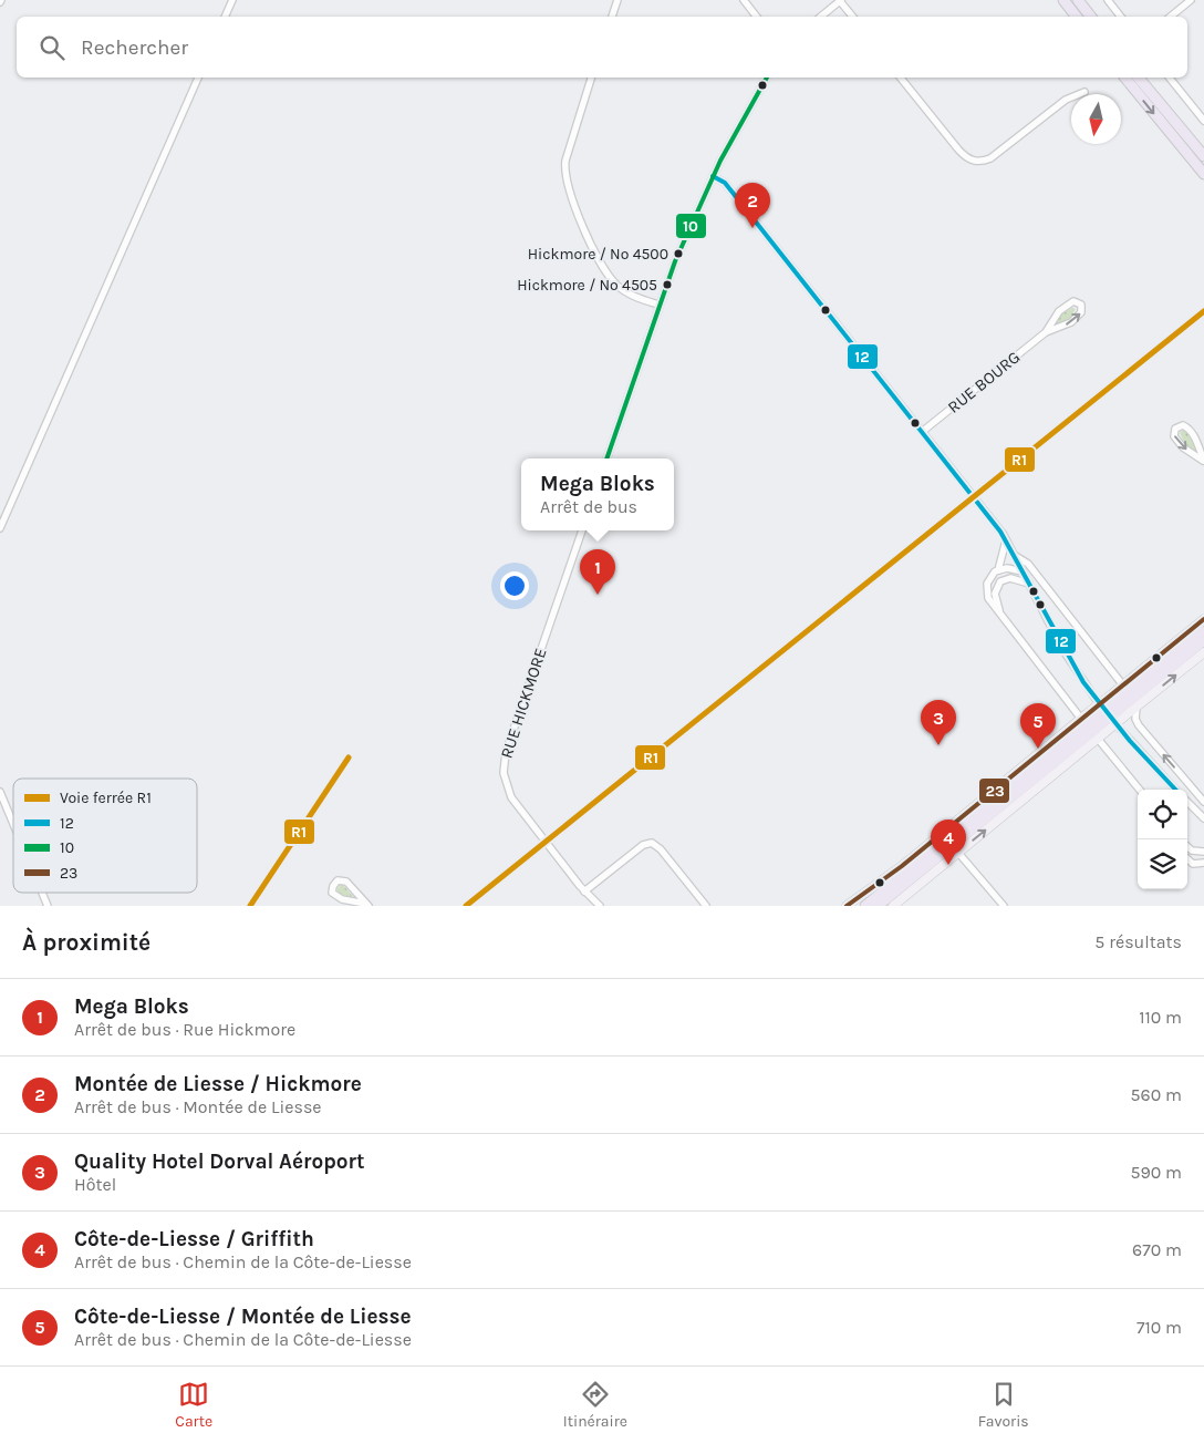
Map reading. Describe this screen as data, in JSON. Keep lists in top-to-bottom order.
{
  "streets": {
    "street": ["RUE BOURG", "RUE HICKMORE"]
  },
  "places": ["Hickmore / No 4500", "Hickmore / No 4505"],
  "lines": [
    "transit line 10",
    "transit line 12",
    "rail line R1",
    "transit line 23"
  ],
  "legend": [
    "Voie ferrée R1",
    "12",
    "10",
    "23"
  ],
  "north": "bottom",
  "page": {
    "search": "Rechercher",
    "pins": [
      "2",
      "1",
      "3",
      "5",
      "4"
    ],
    "popup": ["Mega Bloks", "Arrêt de bus"],
    "heading": ["À proximité", "5 résultats"],
    "list": [
      {
        "mark": "1",
        "name": "Mega Bloks",
        "note": "Arrêt de bus · Rue Hickmore",
        "value": "110 m"
      },
      {
        "mark": "2",
        "name": "Montée de Liesse / Hickmore",
        "note": "Arrêt de bus · Montée de Liesse",
        "value": "560 m"
      },
      {
        "mark": "3",
        "name": "Quality Hotel Dorval Aéroport",
        "note": "Hôtel",
        "value": "590 m"
      },
      {
        "mark": "4",
        "name": "Côte-de-Liesse / Griffith",
        "note": "Arrêt de bus · Chemin de la Côte-de-Liesse",
        "value": "670 m"
      },
      {
        "mark": "5",
        "name": "Côte-de-Liesse / Montée de Liesse",
        "note": "Arrêt de bus · Chemin de la Côte-de-Liesse",
        "value": "710 m"
      }
    ],
    "nav": ["Carte", "Itinéraire", "Favoris"]
  }
}
